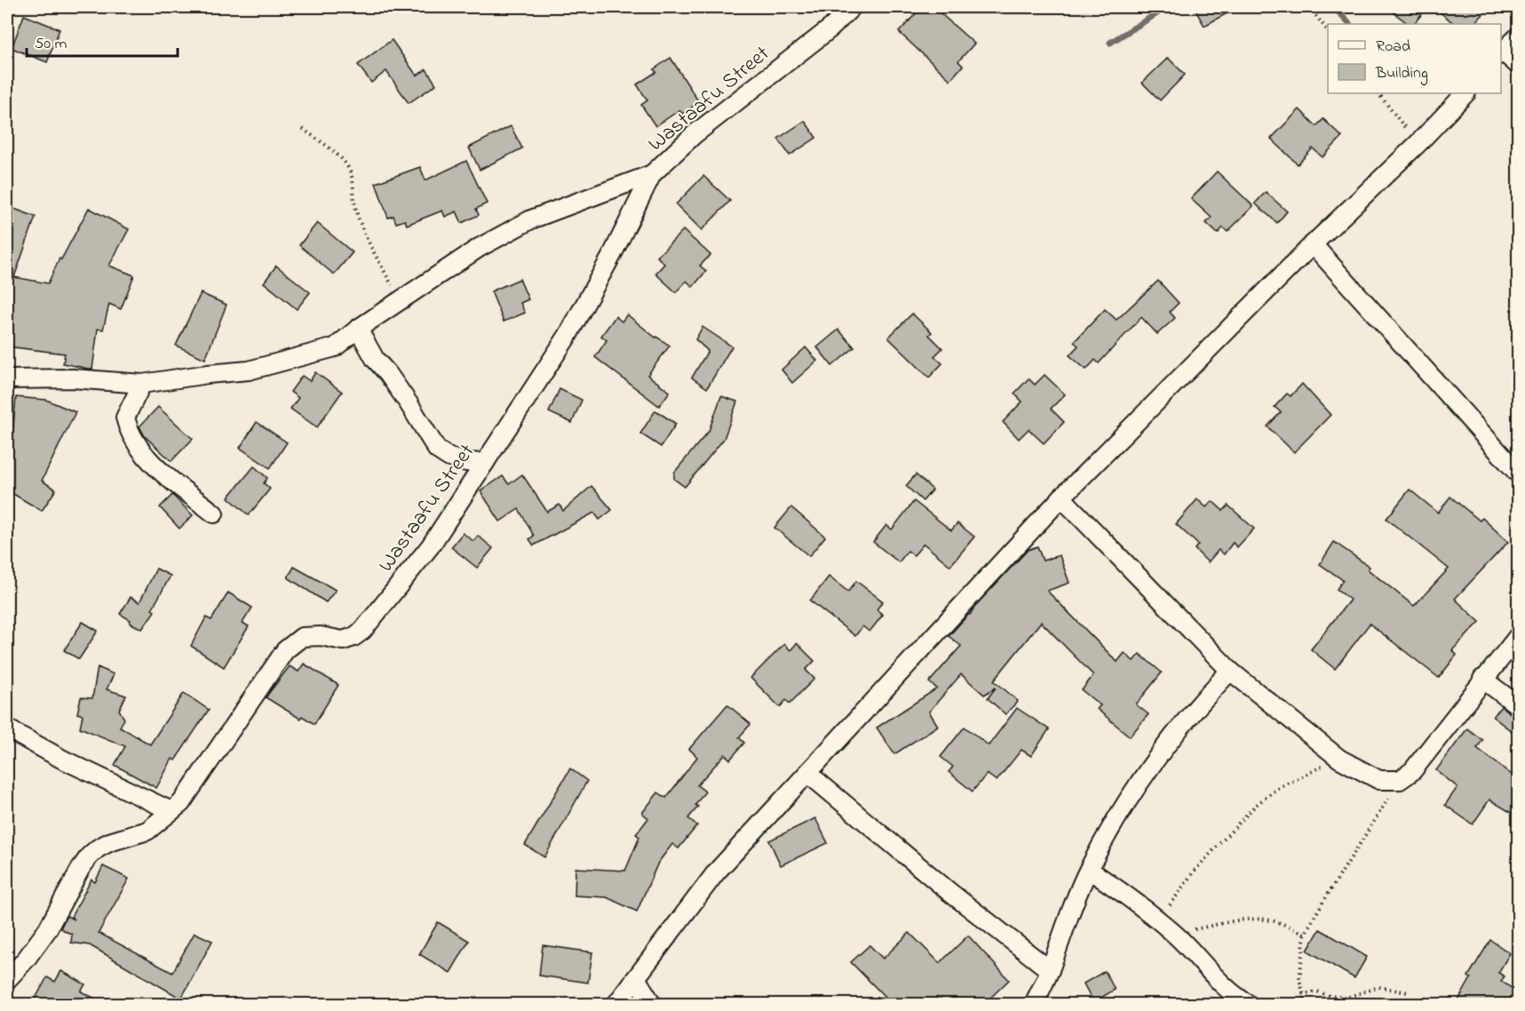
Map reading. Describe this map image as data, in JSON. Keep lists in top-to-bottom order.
{
  "streets": {
    "street": ["Wastaafu Street"]
  },
  "legend": ["Road", "Building"],
  "scale_bar": "50 m"
}
